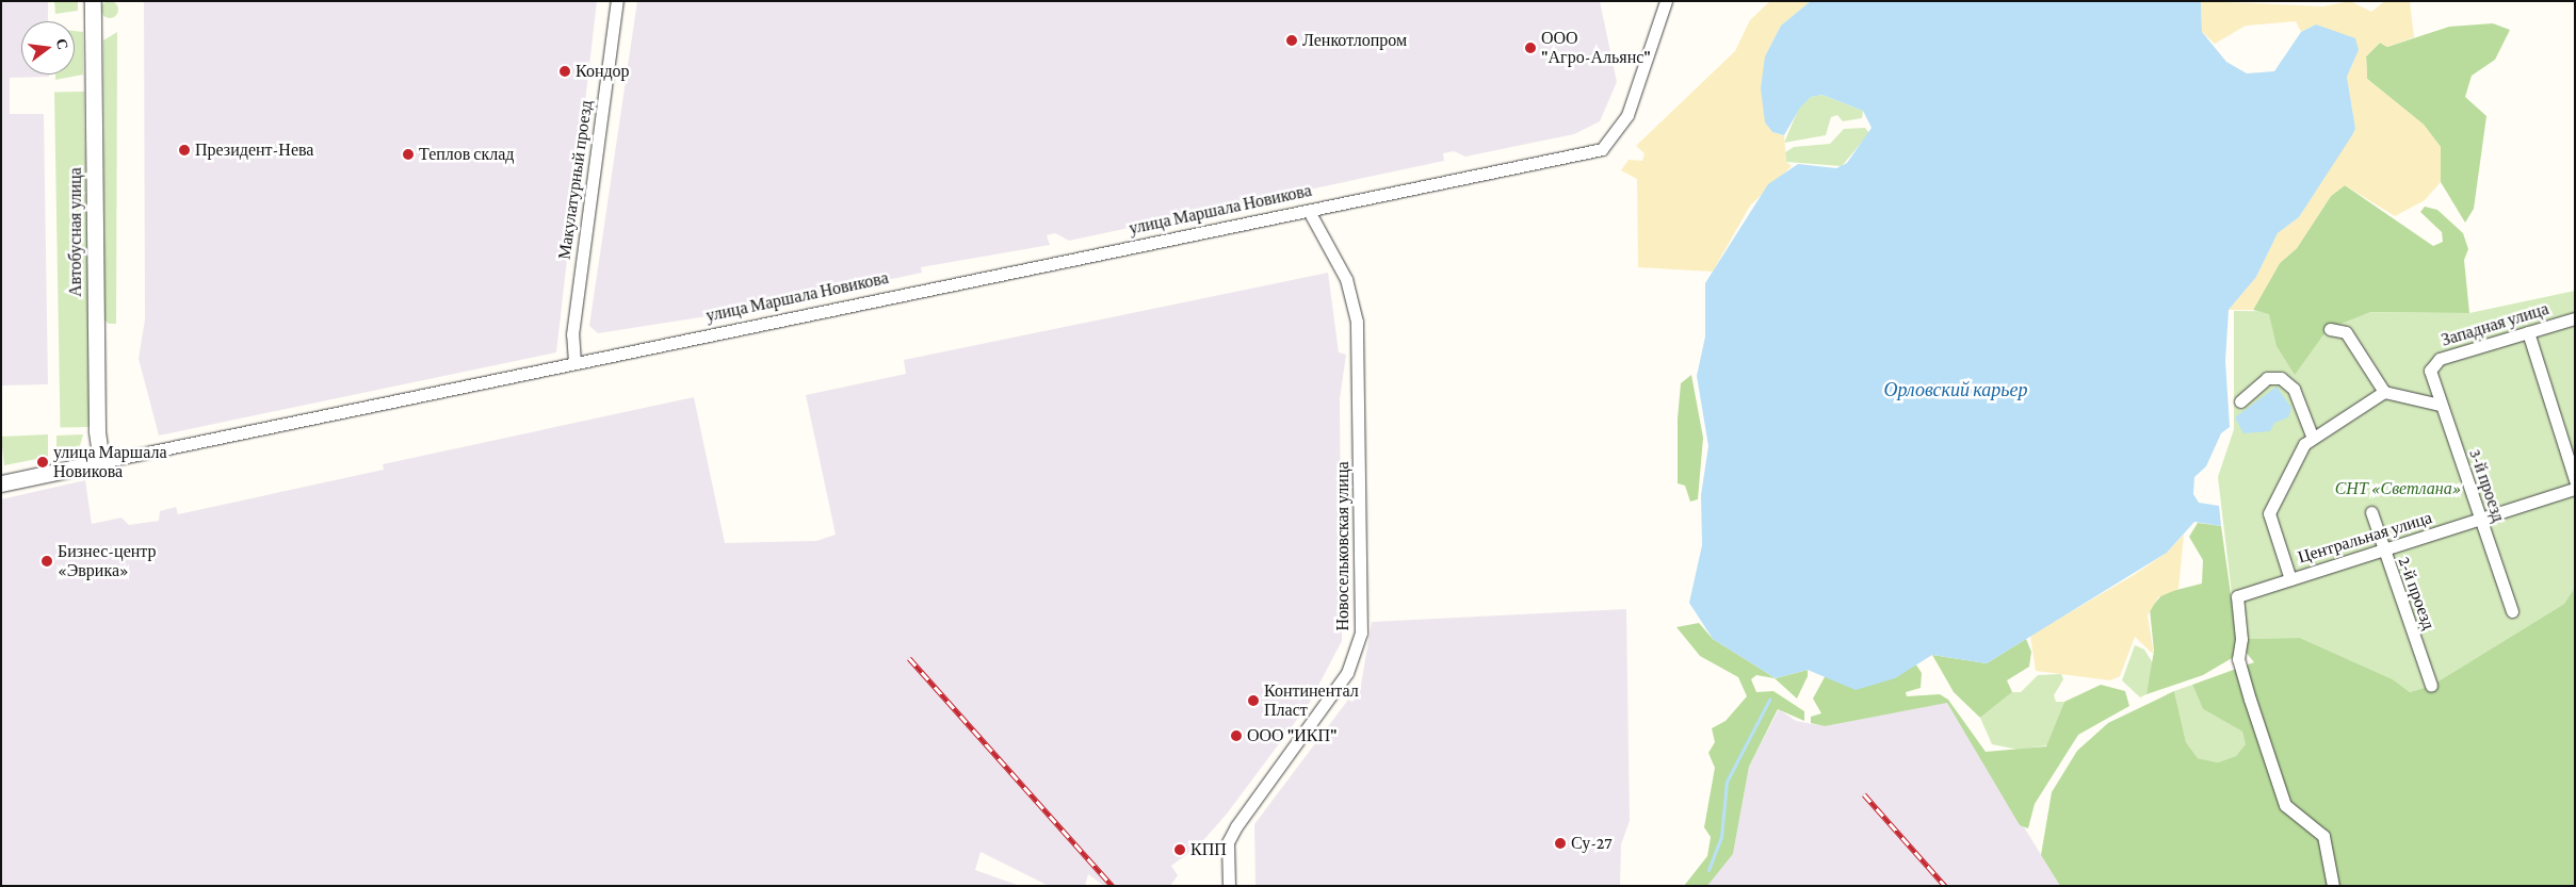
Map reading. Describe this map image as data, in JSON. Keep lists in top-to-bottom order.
{
  "streets": {
    "street": [
      "Макулатурный проезд",
      "улица Маршала Новикова",
      "Автобусная улица",
      "Западная улица",
      "3-й проезд",
      "Центральная улица",
      "Новосельковская улица",
      "2-й проезд"
    ]
  },
  "crossings": [
    ["Макулатурный проезд", "улица Маршала Новикова"],
    ["улица Маршала Новикова", "Автобусная улица"],
    ["улица Маршала Новикова", "Новосельковская улица"],
    ["Западная улица", "3-й проезд"],
    ["3-й проезд", "Центральная улица"],
    ["Центральная улица", "2-й проезд"]
  ],
  "water": ["Орловский карьер"],
  "parks": ["СНТ «Светлана»"],
  "places": [
    "Ленкотлопром",
    "ООО \"Агро-Альянс\"",
    "Кондор",
    "Президент-Нева",
    "Теплов склад",
    "улица Маршала Новикова",
    "Бизнес-центр «Эврика»",
    "Континентал Пласт",
    "ООО \"ИКП\"",
    "Су-27",
    "КПП"
  ],
  "north": "right"
}
